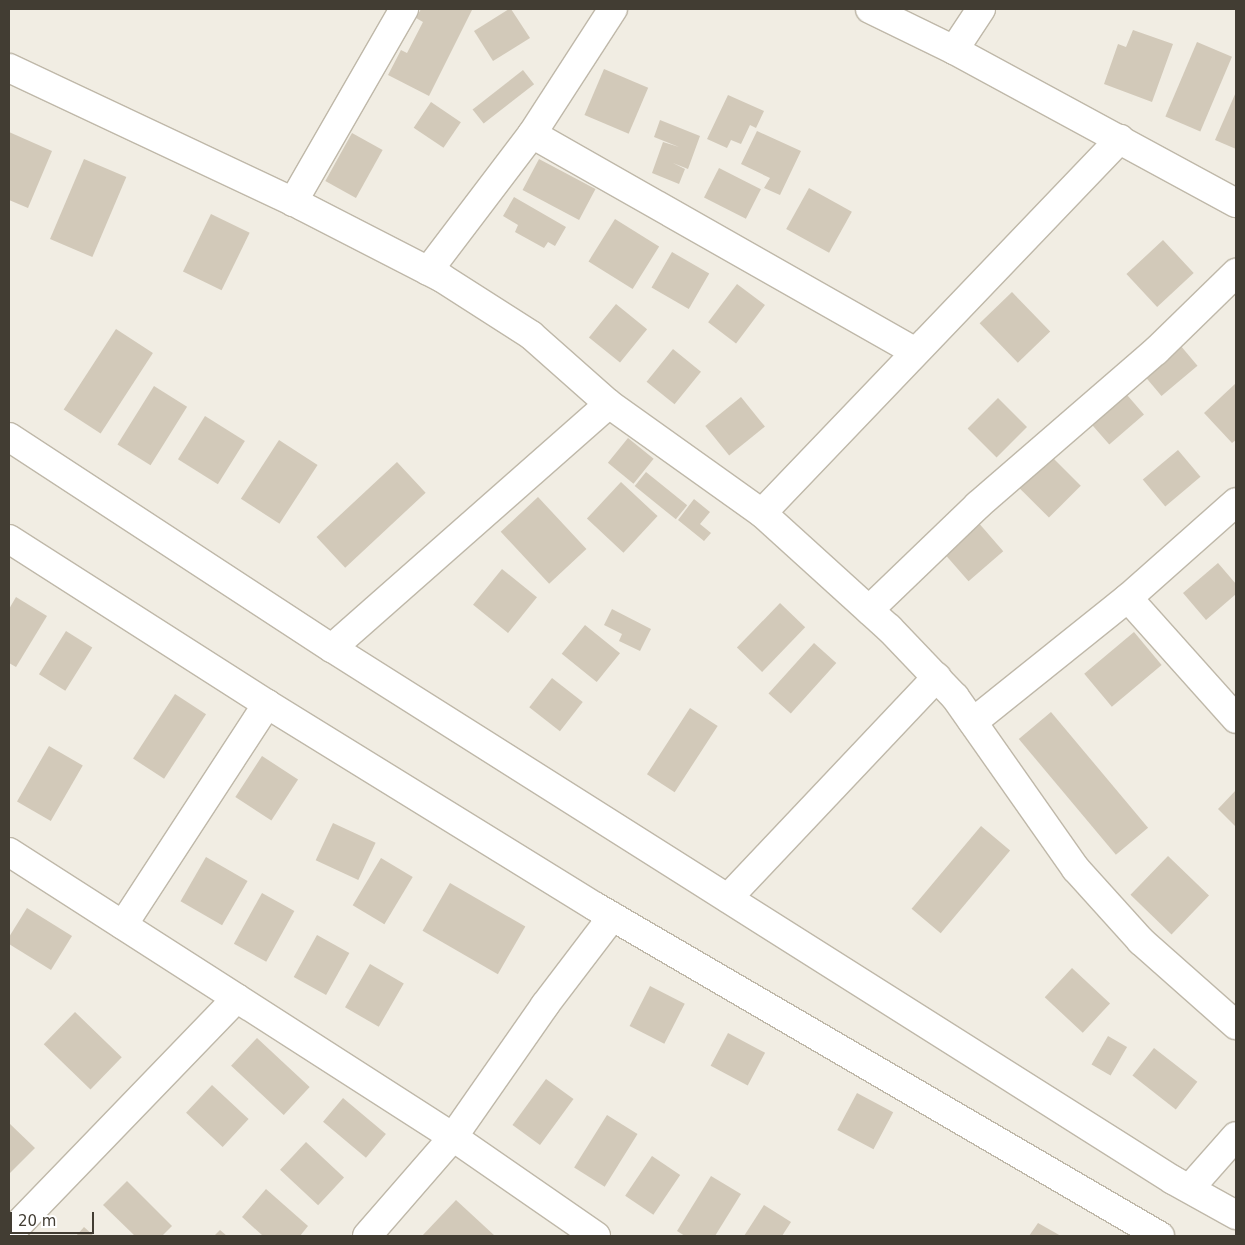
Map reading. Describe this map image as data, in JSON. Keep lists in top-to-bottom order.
{
  "scale_bar": "20 m"
}
